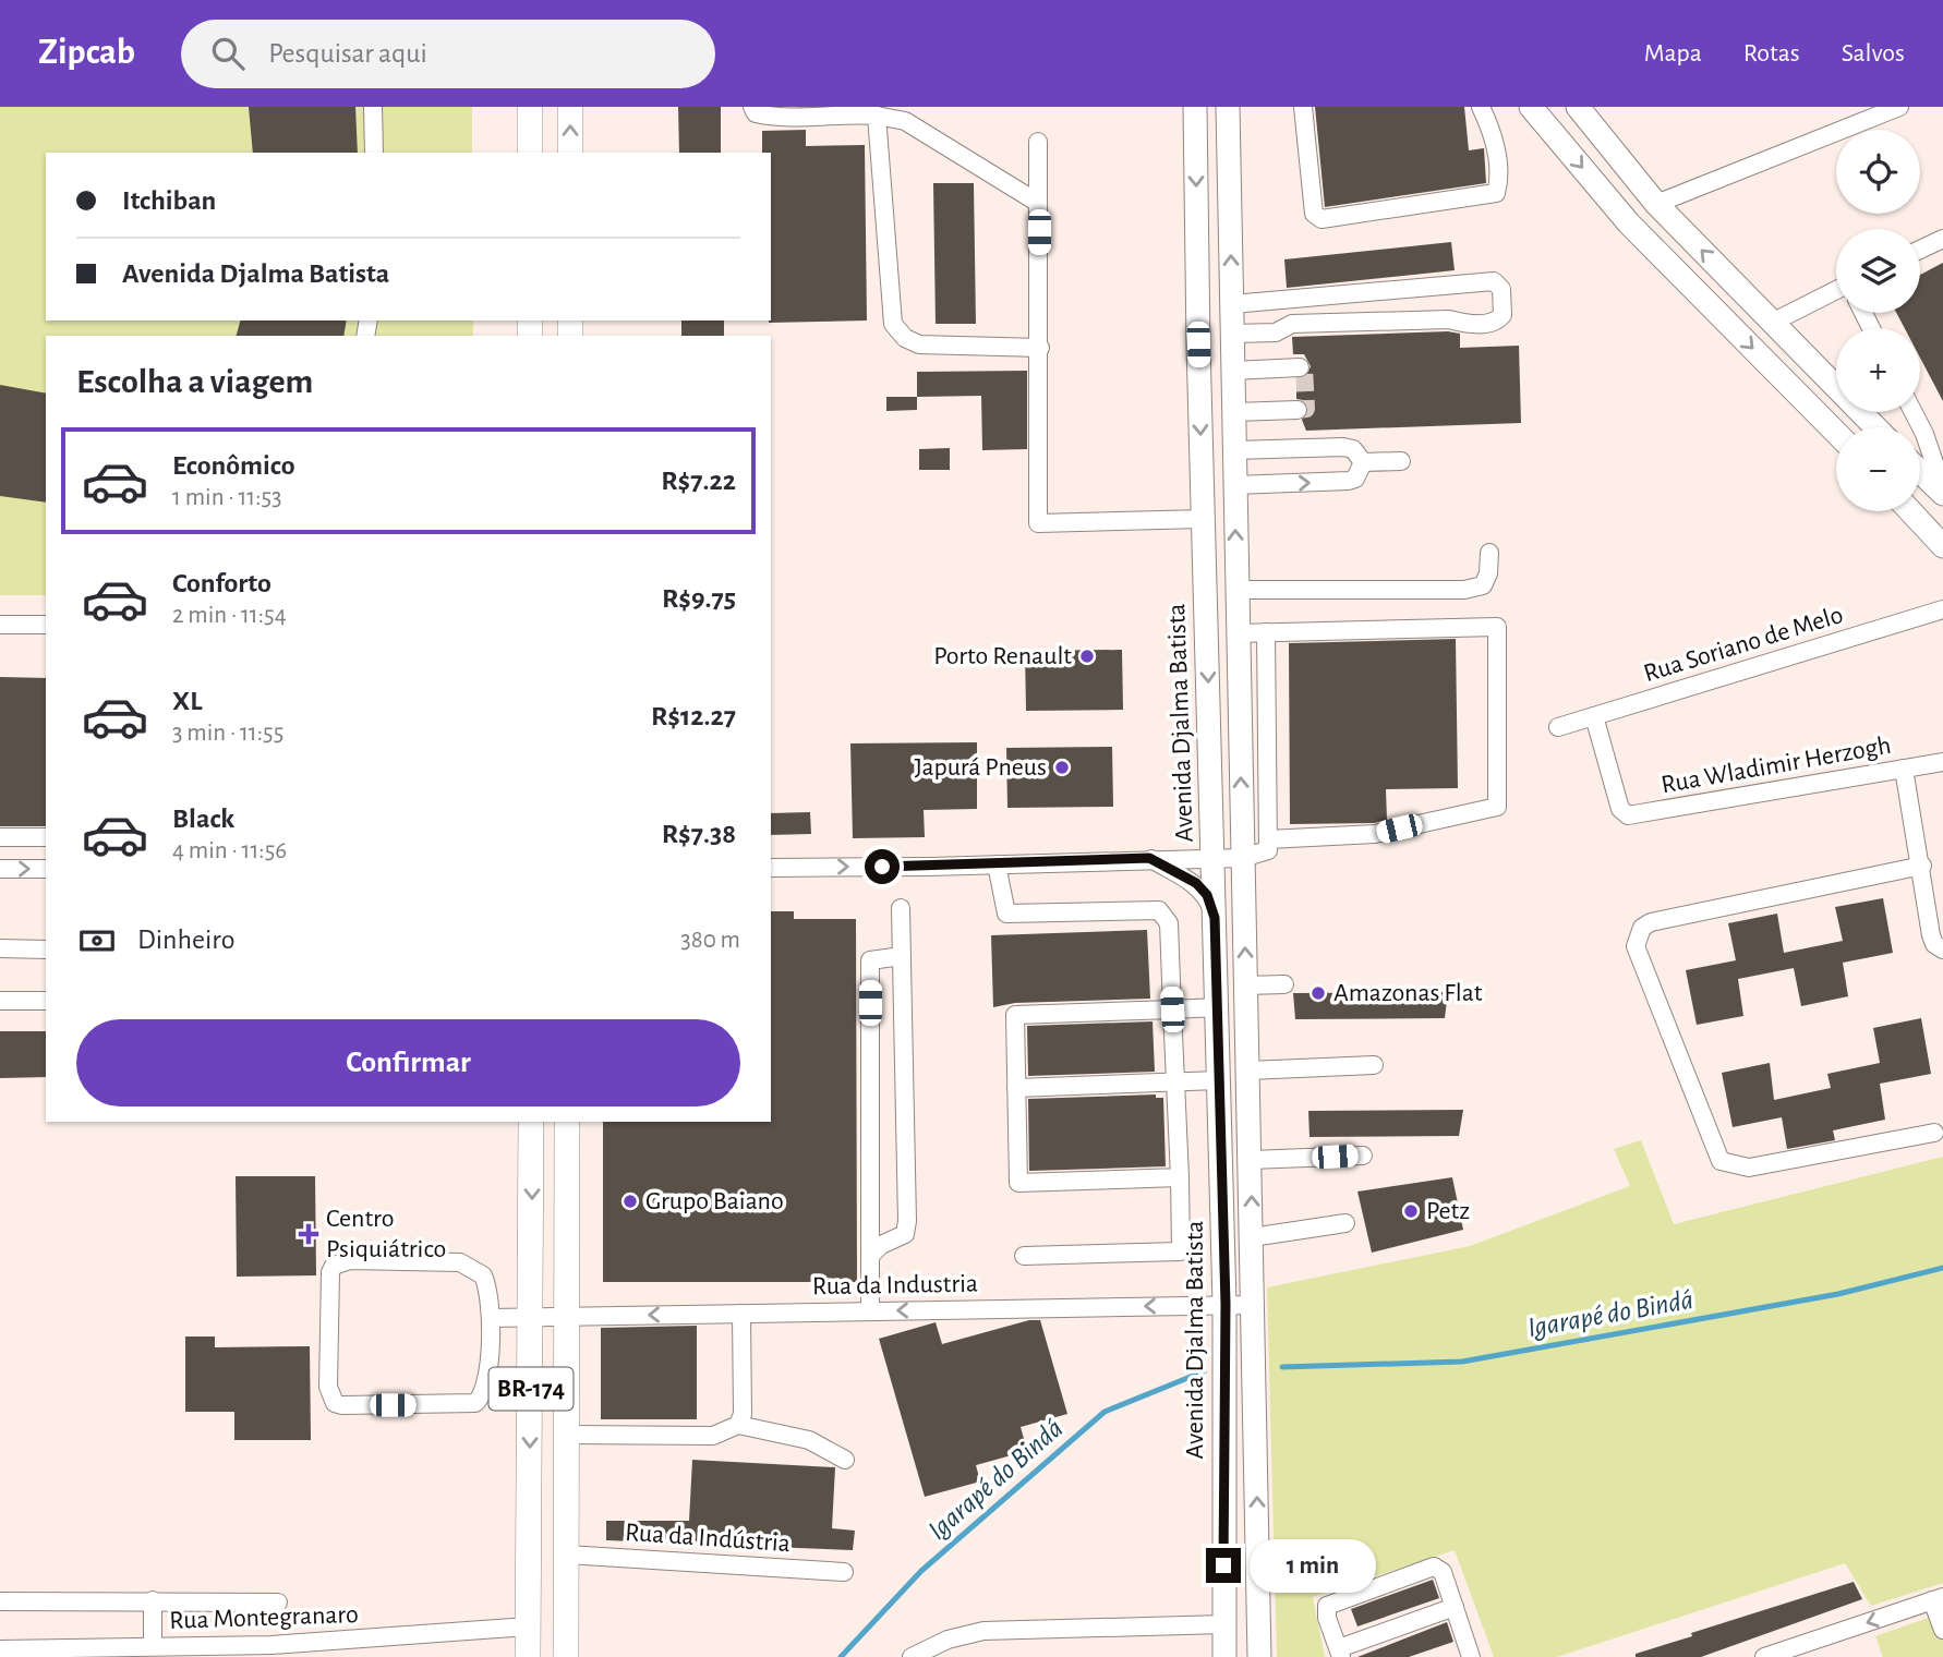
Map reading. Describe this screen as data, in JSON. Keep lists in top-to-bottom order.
{
  "streets": {
    "highway": ["BR-174"],
    "main road": ["Avenida Djalma Batista"],
    "street": [
      "Rua Soriano de Melo",
      "Rua Wladimir Herzogh",
      "Rua da Industria",
      "Rua da Indústria",
      "Rua Montegranaro"
    ]
  },
  "crossings": [
    ["Rua Soriano de Melo", "Rua Wladimir Herzogh"],
    ["Avenida Djalma Batista", "Rua da Industria"],
    ["Rua da Industria", "BR-174"],
    ["BR-174", "Rua da Indústria"],
    ["BR-174", "Rua Montegranaro"]
  ],
  "water": ["Igarapé do Bindá"],
  "places": {
    "other": [
      "Porto Renault",
      "Japurá Pneus",
      "Amazonas Flat",
      "Grupo Baiano",
      "Petz"
    ],
    "health": ["Centro Psiquiátrico"]
  },
  "page": {
    "header": "Zipcab",
    "search": "Pesquisar aqui",
    "nav": ["Mapa", "Rotas", "Salvos"],
    "map_buttons": ["+", "−"],
    "banner": ["Itchiban", "Avenida Djalma Batista"],
    "heading": "Escolha a viagem",
    "list": [
      {
        "name": "Econômico",
        "note": "1 min · 11:53",
        "value": "R$7.22"
      },
      {
        "name": "Conforto",
        "note": "2 min · 11:54",
        "value": "R$9.75"
      },
      {
        "name": "XL",
        "note": "3 min · 11:55",
        "value": "R$12.27"
      },
      {
        "name": "Black",
        "note": "4 min · 11:56",
        "value": "R$7.38"
      }
    ],
    "pay": ["Dinheiro", "380 m"],
    "buttons": "Confirmar",
    "bubble": "1 min"
  }
}
